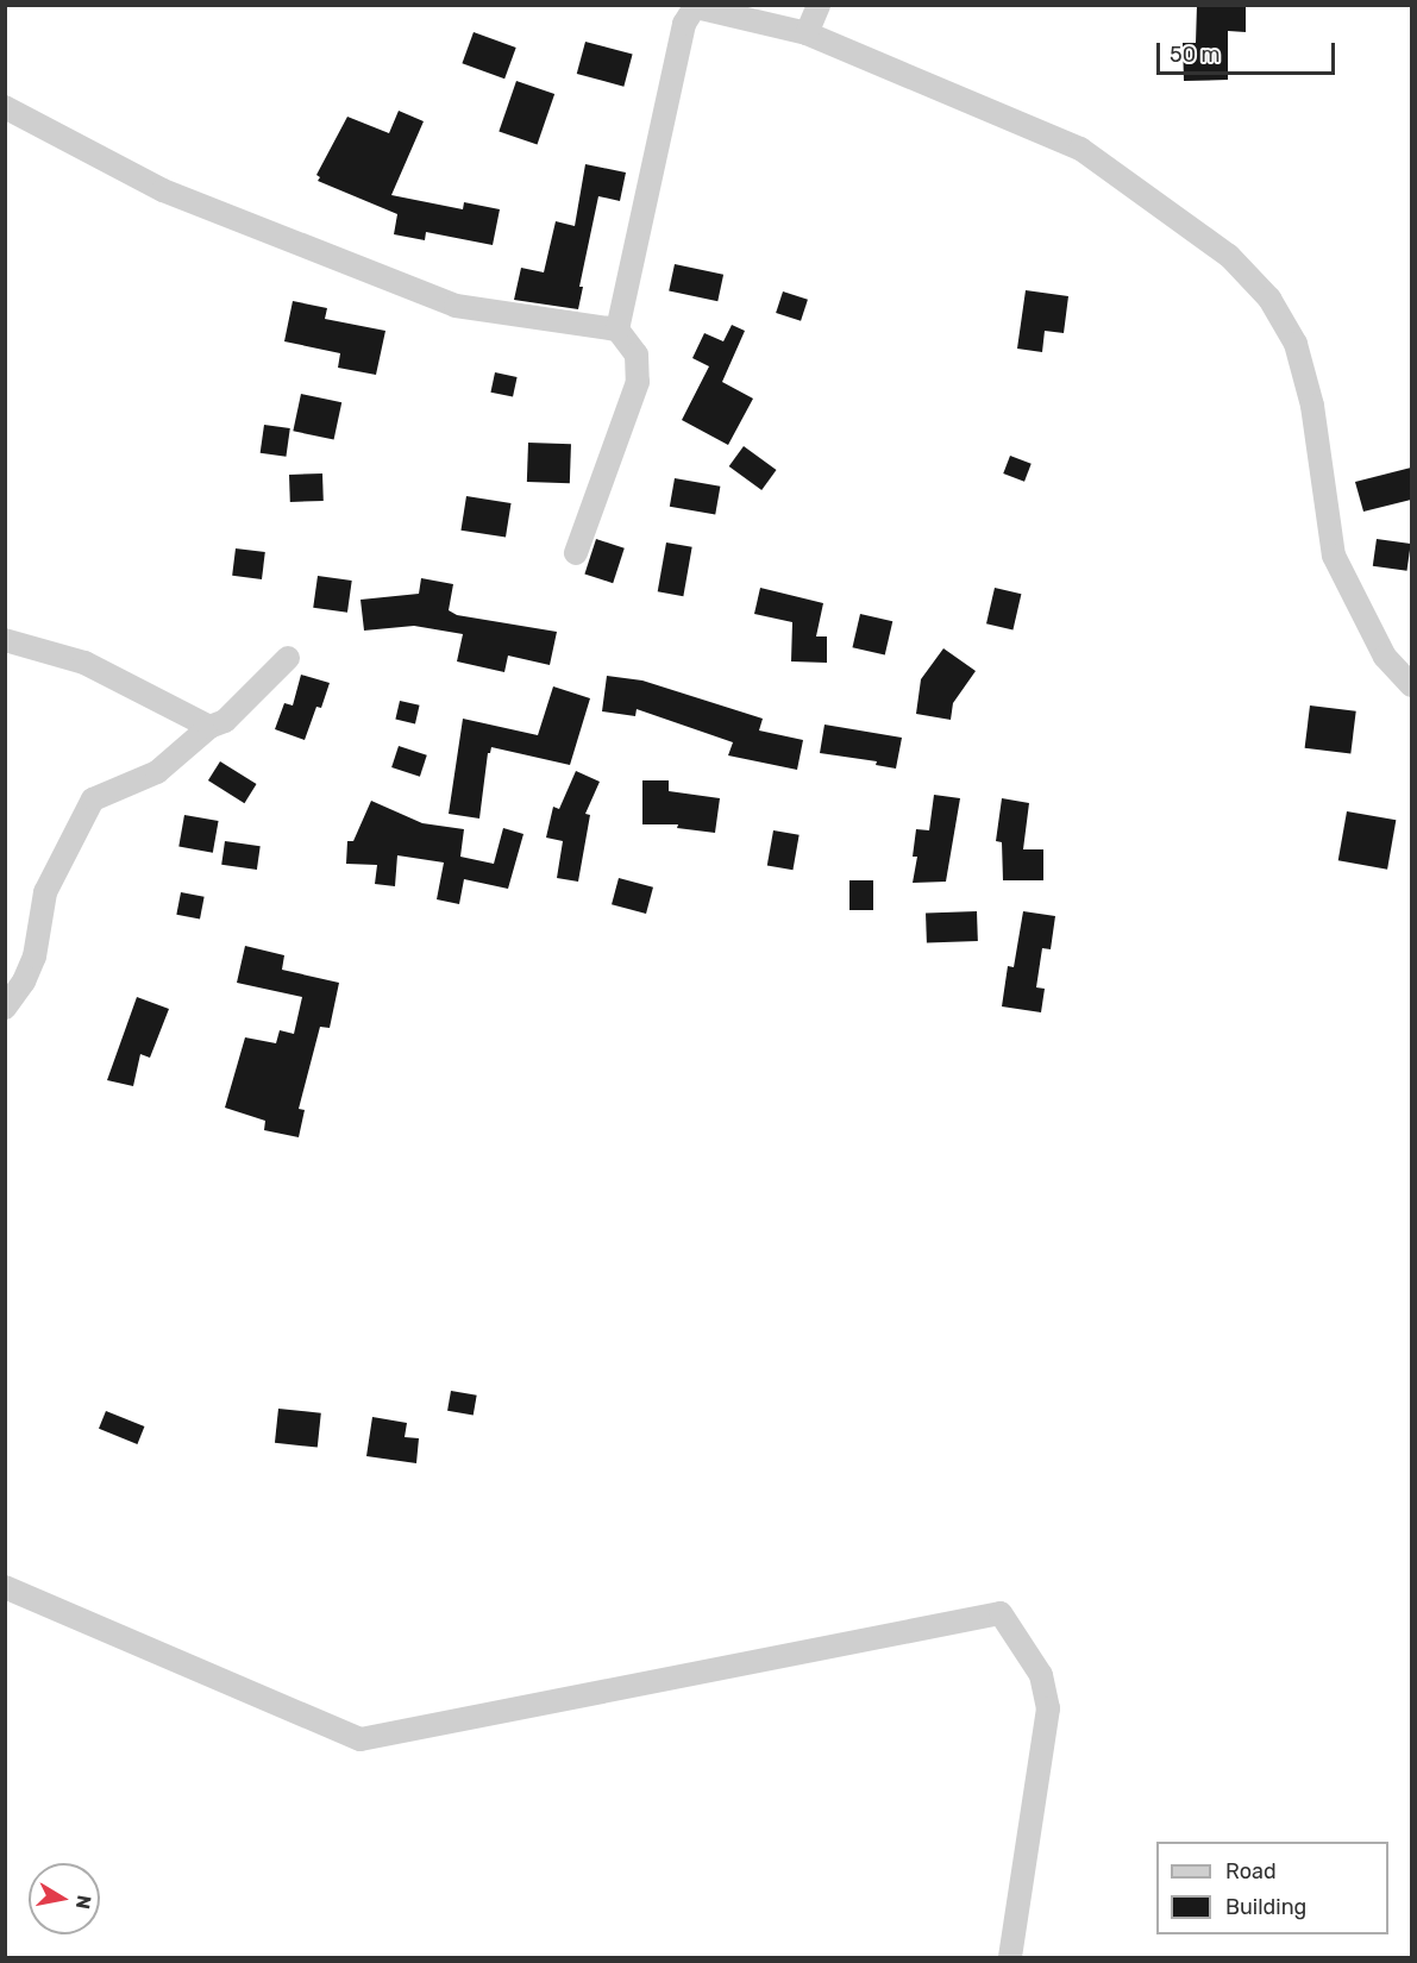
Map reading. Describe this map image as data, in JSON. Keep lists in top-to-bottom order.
{
  "legend": ["Road", "Building"],
  "scale_bar": "50 m",
  "north": "right"
}
